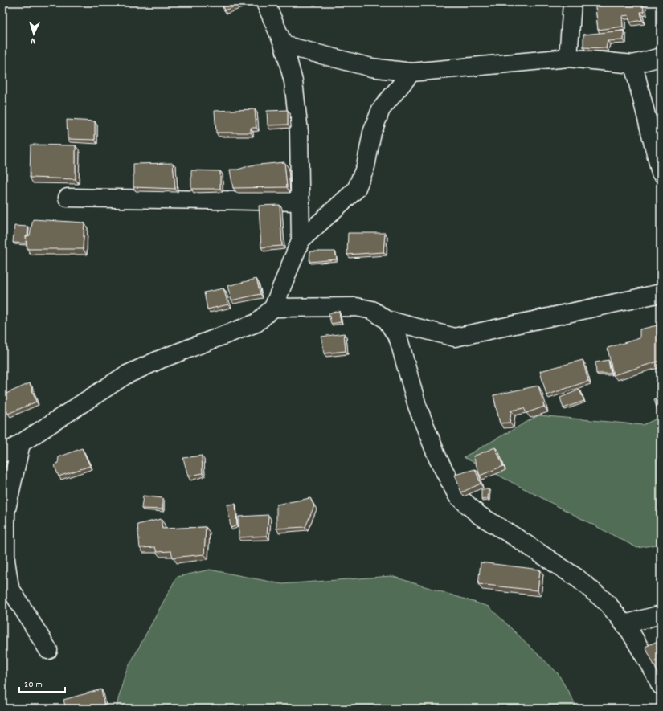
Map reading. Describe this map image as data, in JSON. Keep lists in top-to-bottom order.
{
  "scale_bar": "20 m",
  "north": "bottom"
}
